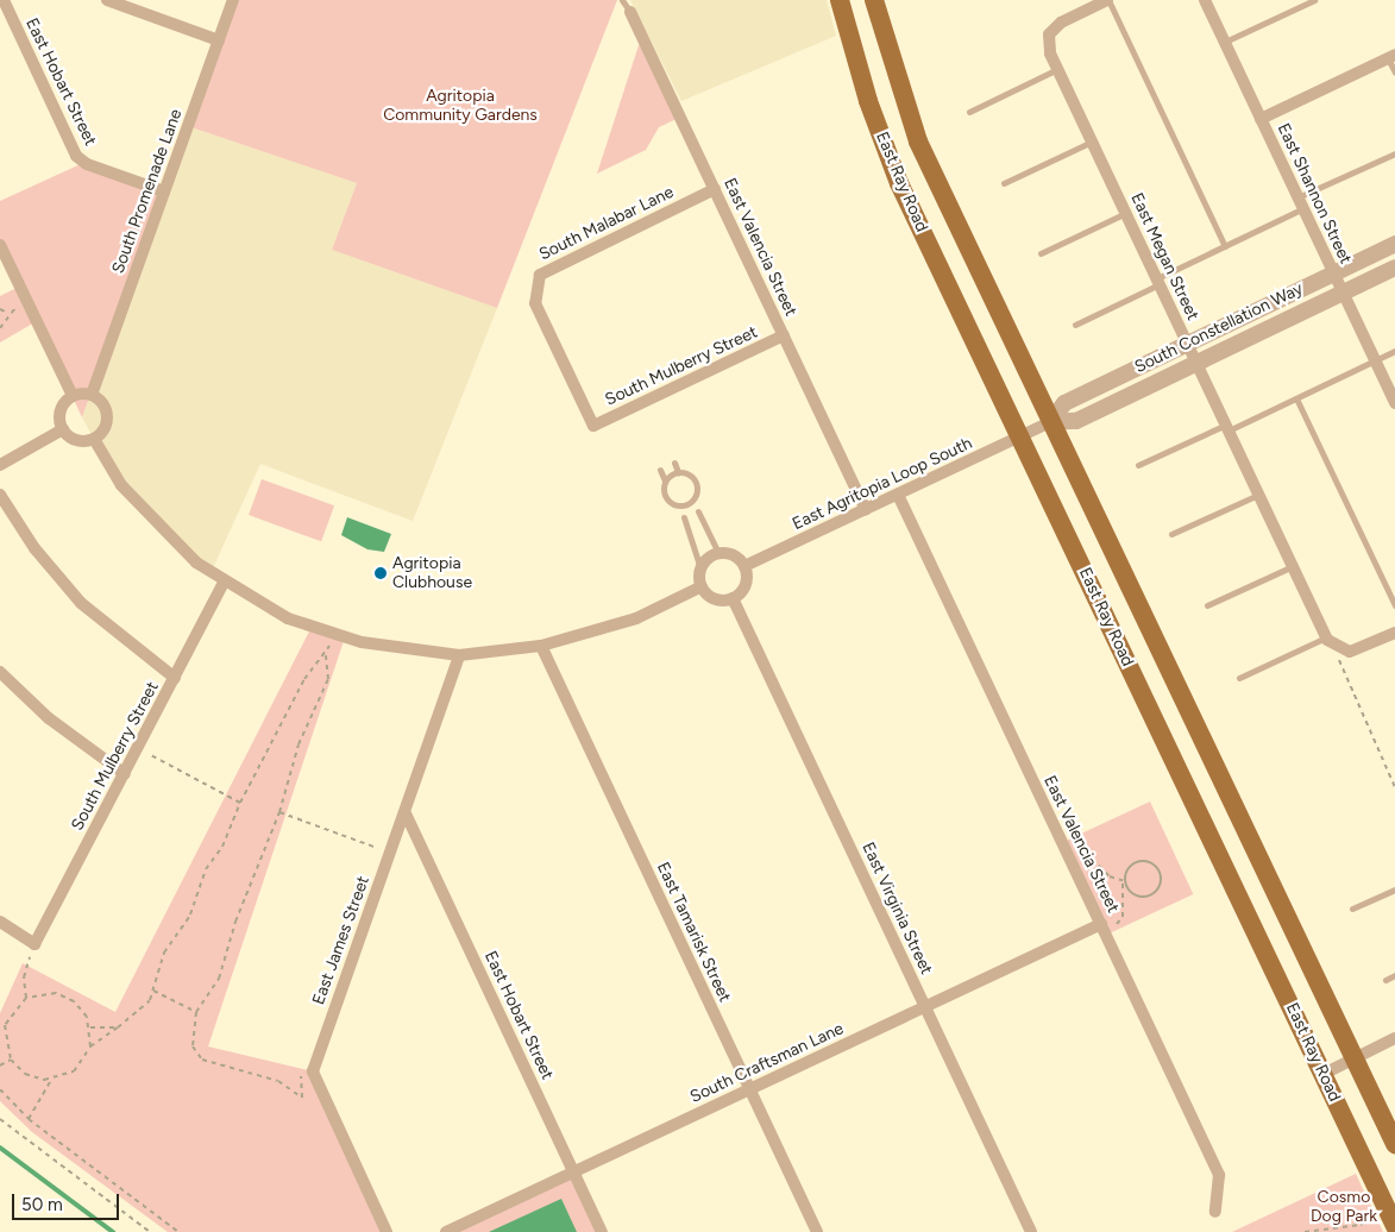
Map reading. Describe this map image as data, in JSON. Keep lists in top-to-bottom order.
{
  "streets": {
    "main road": ["East Ray Road"],
    "street": [
      "East Hobart Street",
      "South Promenade Lane",
      "East Shannon Street",
      "South Malabar Lane",
      "East Valencia Street",
      "East Megan Street",
      "South Constellation Way",
      "South Mulberry Street",
      "East Agritopia Loop South",
      "East Virginia Street",
      "East Tamarisk Street",
      "East James Street",
      "South Craftsman Lane"
    ]
  },
  "crossings": [
    ["East Hobart Street", "South Promenade Lane"],
    ["East Hobart Street", "East James Street"],
    ["East Hobart Street", "South Craftsman Lane"],
    ["East Ray Road", "South Constellation Way"],
    ["East Ray Road", "East Agritopia Loop South"],
    ["East Shannon Street", "South Constellation Way"],
    ["South Malabar Lane", "East Valencia Street"],
    ["South Malabar Lane", "South Mulberry Street"],
    ["East Valencia Street", "South Mulberry Street"],
    ["East Valencia Street", "East Agritopia Loop South"],
    ["East Valencia Street", "South Craftsman Lane"],
    ["East Megan Street", "South Constellation Way"],
    ["South Constellation Way", "East Agritopia Loop South"],
    ["East Agritopia Loop South", "East Virginia Street"],
    ["East Virginia Street", "South Craftsman Lane"],
    ["East Tamarisk Street", "South Craftsman Lane"]
  ],
  "parks": ["Agritopia Community Gardens", "Cosmo Dog Park"],
  "places": ["Agritopia Clubhouse"],
  "scale_bar": "50 m"
}
